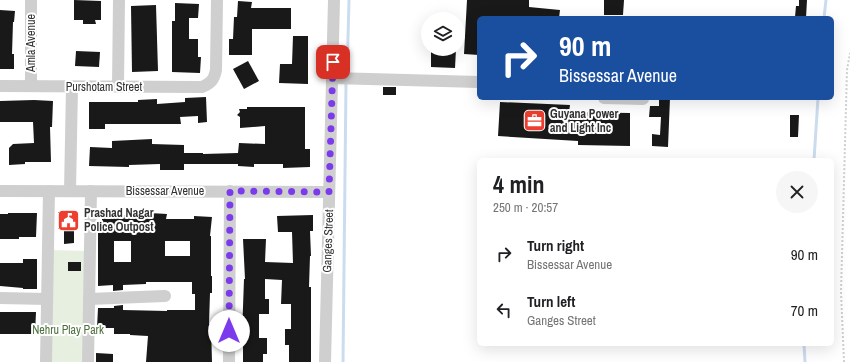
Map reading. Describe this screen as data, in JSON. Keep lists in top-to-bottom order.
{
  "streets": {
    "street": [
      "Amla Avenue",
      "Purshotam Street",
      "Bissessar Avenue",
      "Ganges Street"
    ]
  },
  "crossings": [
    ["Amla Avenue", "Purshotam Street"],
    ["Bissessar Avenue", "Ganges Street"]
  ],
  "parks": ["Nehru Play Park"],
  "places": {
    "office": ["Guyana Power and Light Inc"],
    "public building": ["Prashad Nagar Police Outpost"]
  },
  "page": {
    "turn": ["90 m", "Bissessar Avenue"],
    "heading": ["4 min", "250 m · 20:57"],
    "list": [
      {
        "name": "Turn right",
        "note": "Bissessar Avenue",
        "value": "90 m"
      },
      {
        "name": "Turn left",
        "note": "Ganges Street",
        "value": "70 m"
      }
    ]
  }
}
